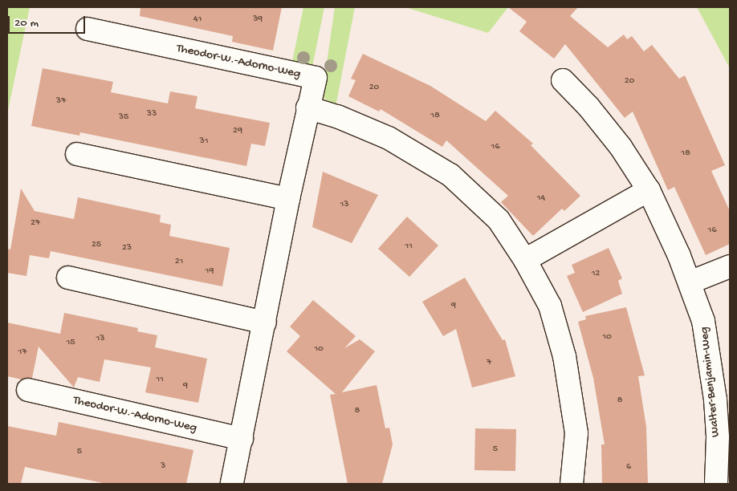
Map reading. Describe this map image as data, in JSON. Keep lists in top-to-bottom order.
{
  "streets": {
    "street": ["Theodor-W.-Adorno-Weg", "Walter-Benjamin-Weg"]
  },
  "house_numbers": [
    "41",
    "39",
    "20",
    "20",
    "37",
    "33",
    "18",
    "35",
    "29",
    "31",
    "16",
    "18",
    "14",
    "13",
    "27",
    "16",
    "25",
    "11",
    "23",
    "21",
    "19",
    "12",
    "9",
    "10",
    "13",
    "15",
    "10",
    "17",
    "7",
    "11",
    "9",
    "8",
    "8",
    "5",
    "5",
    "3",
    "6"
  ],
  "scale_bar": "20 m"
}
